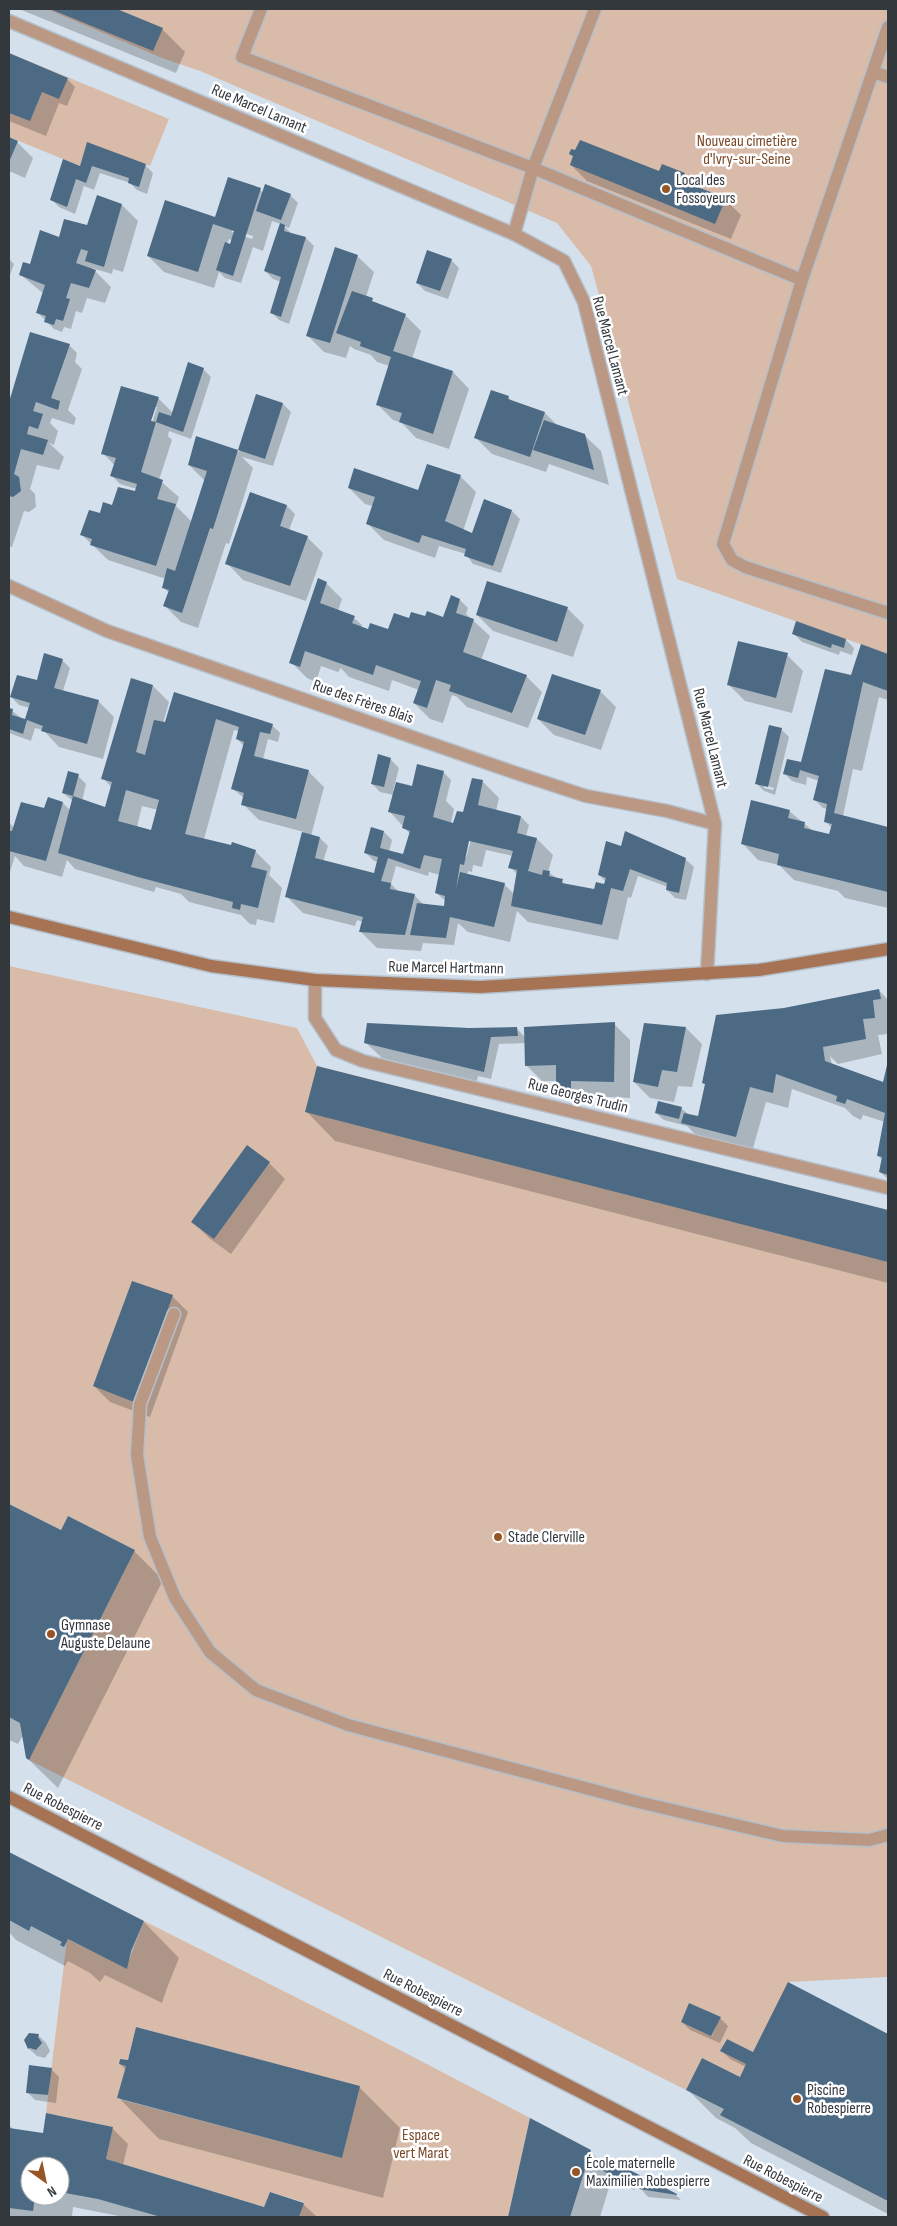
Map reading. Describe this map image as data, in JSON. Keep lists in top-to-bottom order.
{
  "streets": {
    "main road": ["Rue Marcel Hartmann", "Rue Robespierre"],
    "street": ["Rue Marcel Lamant", "Rue des Frères Blais", "Rue Georges Trudin"]
  },
  "crossings": [
    ["Rue Marcel Lamant", "Rue des Frères Blais"],
    ["Rue Marcel Lamant", "Rue Marcel Hartmann"],
    ["Rue Marcel Hartmann", "Rue Georges Trudin"]
  ],
  "parks": ["Nouveau cimetière d'Ivry-sur-Seine", "Espace vert Marat"],
  "places": [
    "Local des Fossoyeurs",
    "Stade Clerville",
    "Gymnase Auguste Delaune",
    "Piscine Robespierre",
    "École maternelle Maximilien Robespierre"
  ],
  "north": "bottom right"
}
